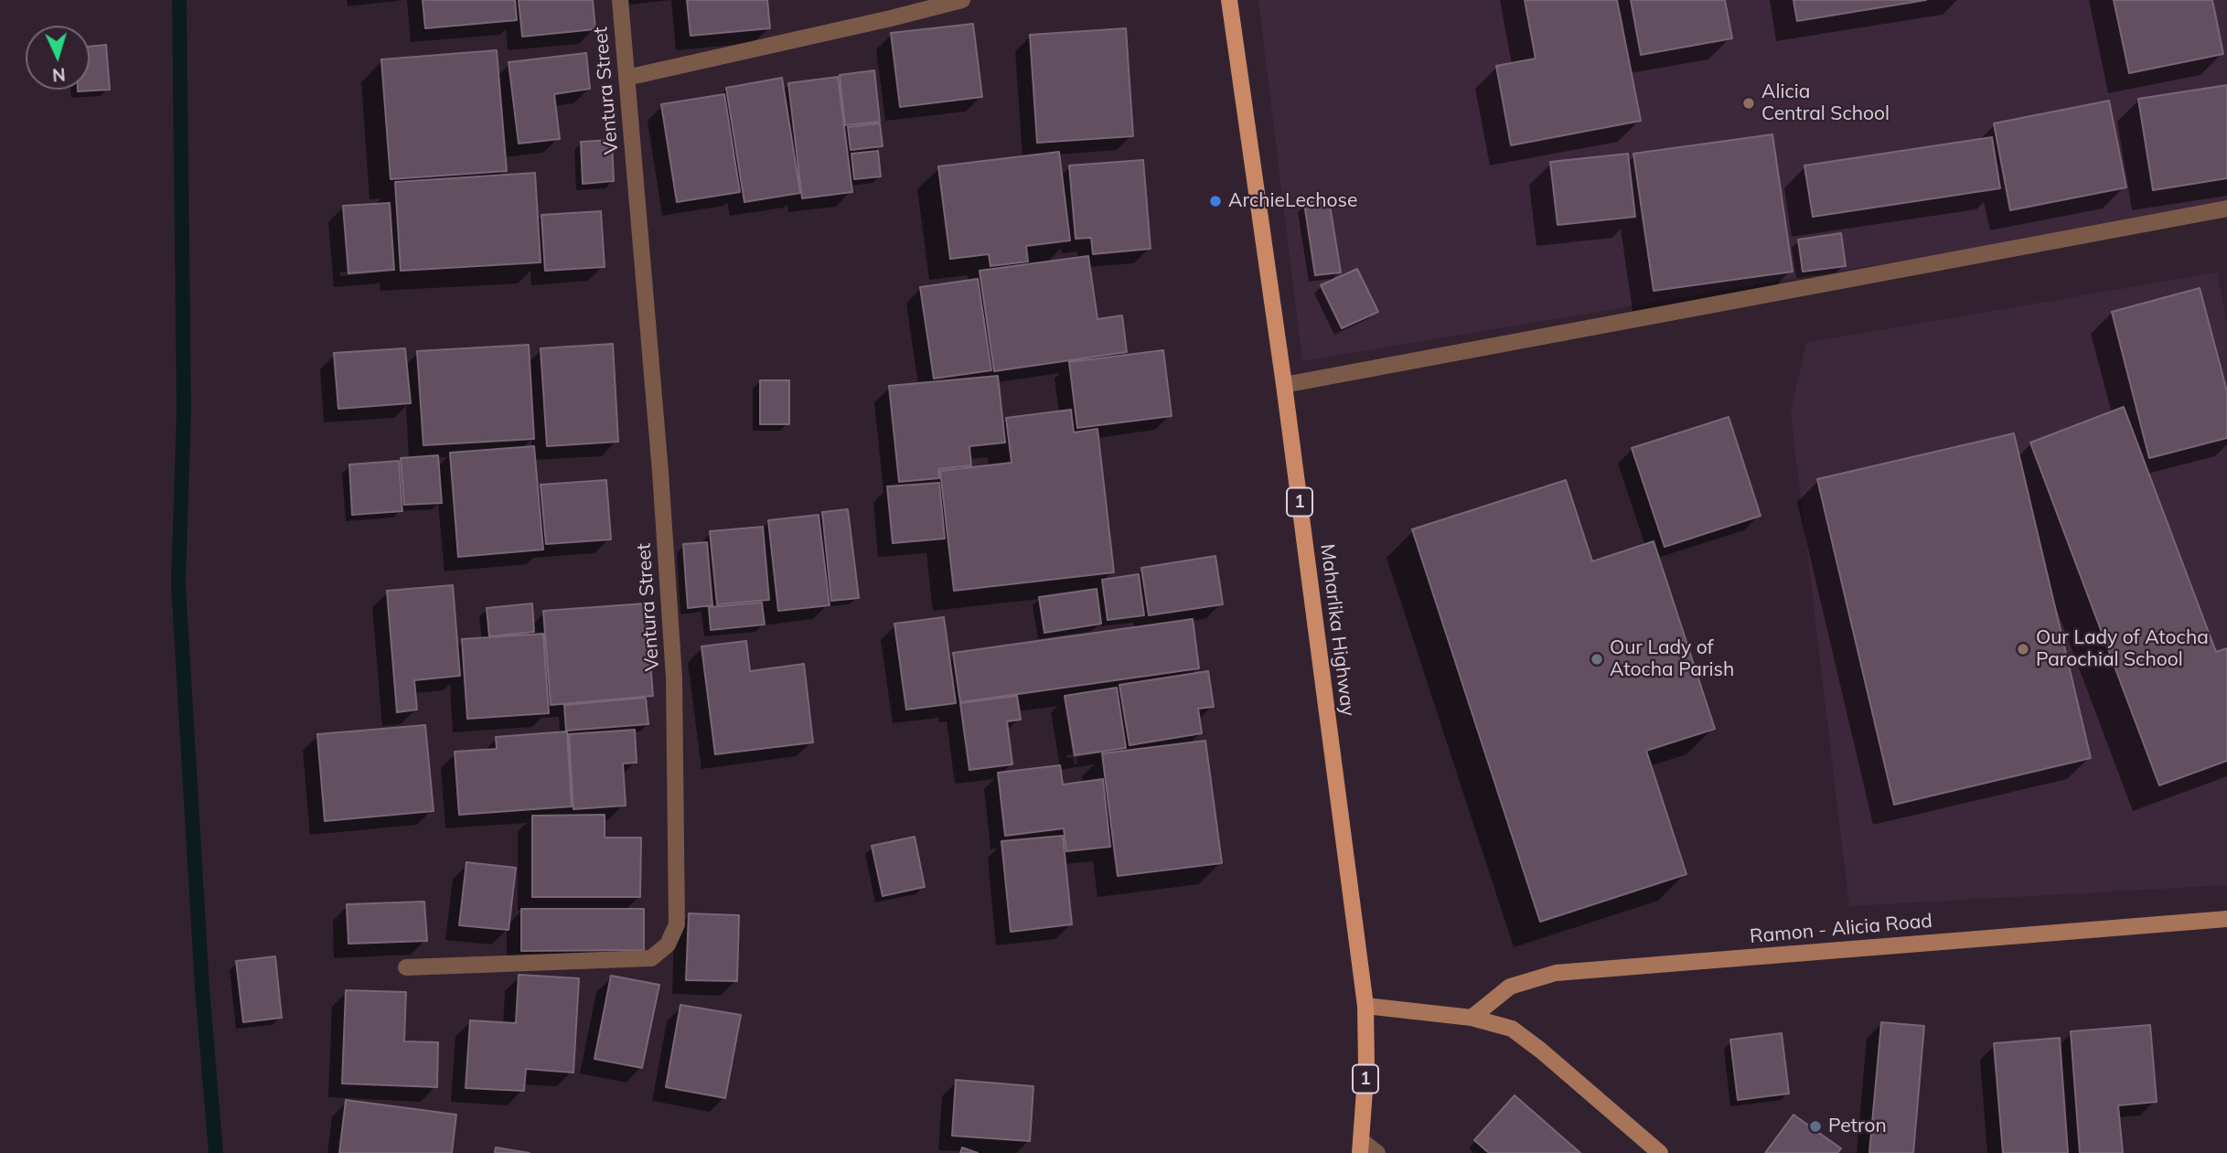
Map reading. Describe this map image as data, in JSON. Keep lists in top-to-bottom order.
{
  "streets": {
    "main road": ["1", "Maharlika Highway", "Ramon - Alicia Road"],
    "street": ["Ventura Street"]
  },
  "places": [
    "Alicia Central School",
    "ArchieLechose",
    "Our Lady of Atocha Parochial School",
    "Our Lady of Atocha Parish",
    "Petron"
  ],
  "north": "bottom"
}
